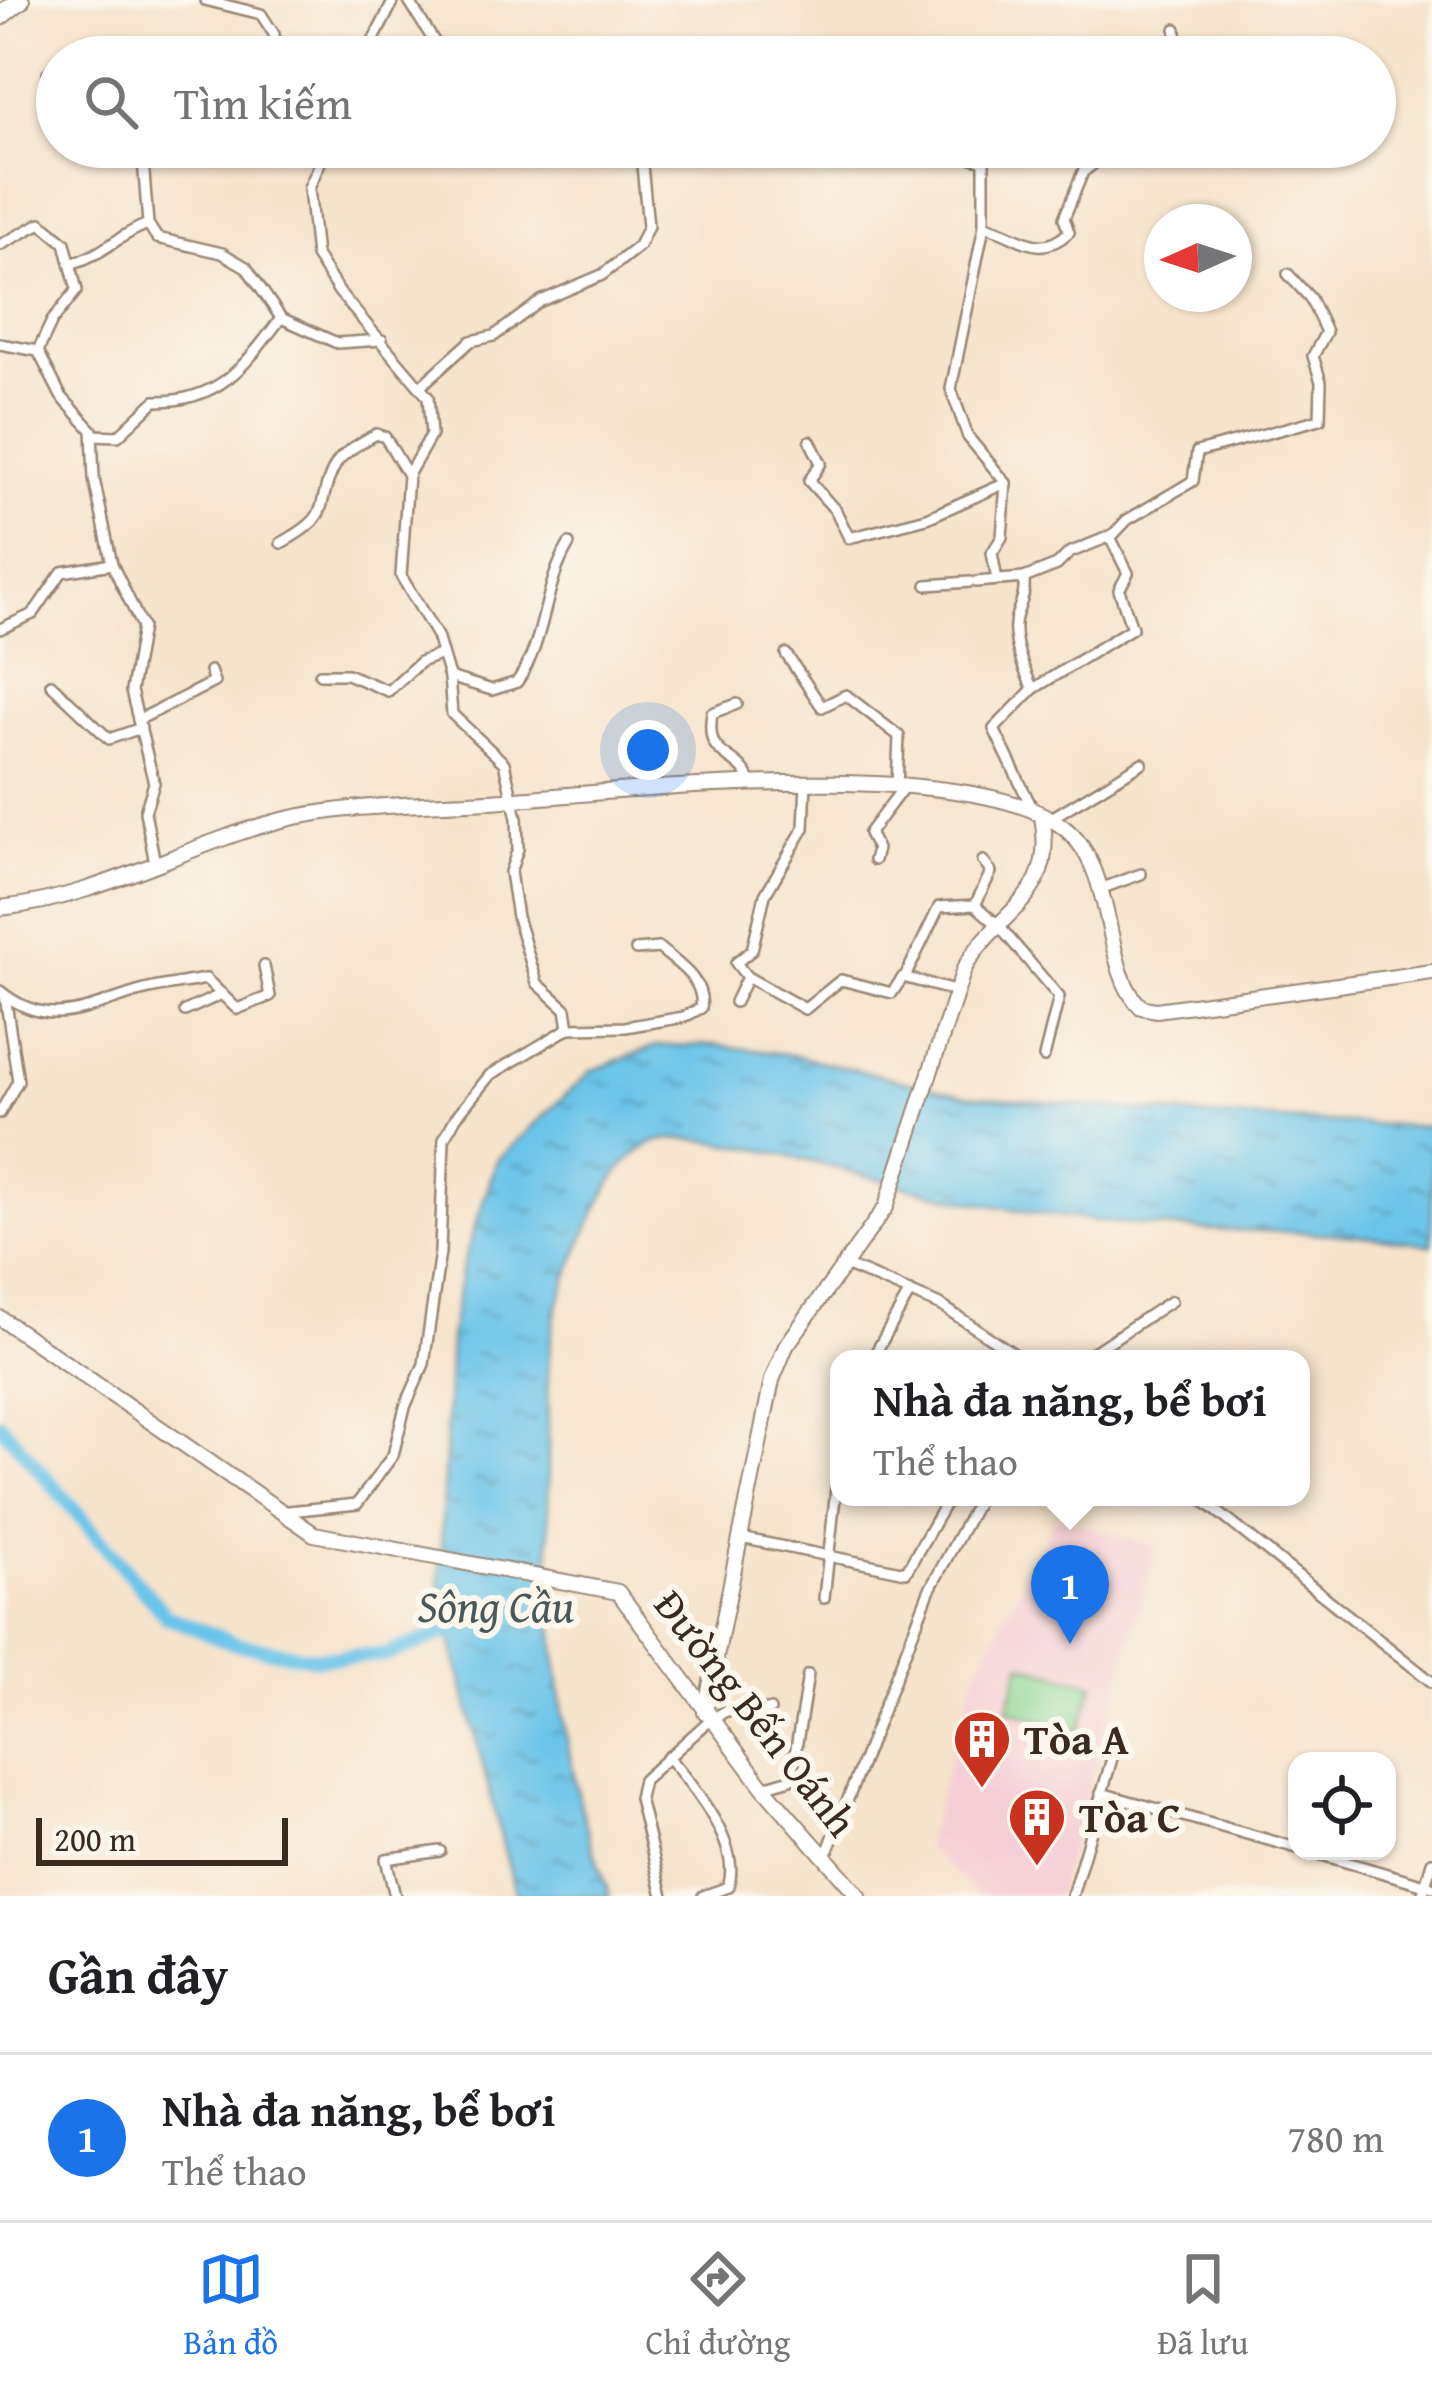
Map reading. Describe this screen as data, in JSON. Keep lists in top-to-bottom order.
{
  "streets": {
    "street": ["Đường Bến Oánh"]
  },
  "water": ["Sông Cầu"],
  "places": {
    "building": ["Tòa A", "Tòa C"]
  },
  "scale_bar": "200 m",
  "north": "left",
  "page": {
    "search": "Tìm kiếm",
    "popup": ["Nhà đa năng, bể bơi", "Thể thao"],
    "pins": "1",
    "scale": "200 m",
    "heading": "Gần đây",
    "list": [
      {
        "mark": "1",
        "name": "Nhà đa năng, bể bơi",
        "note": "Thể thao",
        "value": "780 m"
      }
    ],
    "nav": ["Bản đồ", "Chỉ đường", "Đã lưu"]
  }
}
